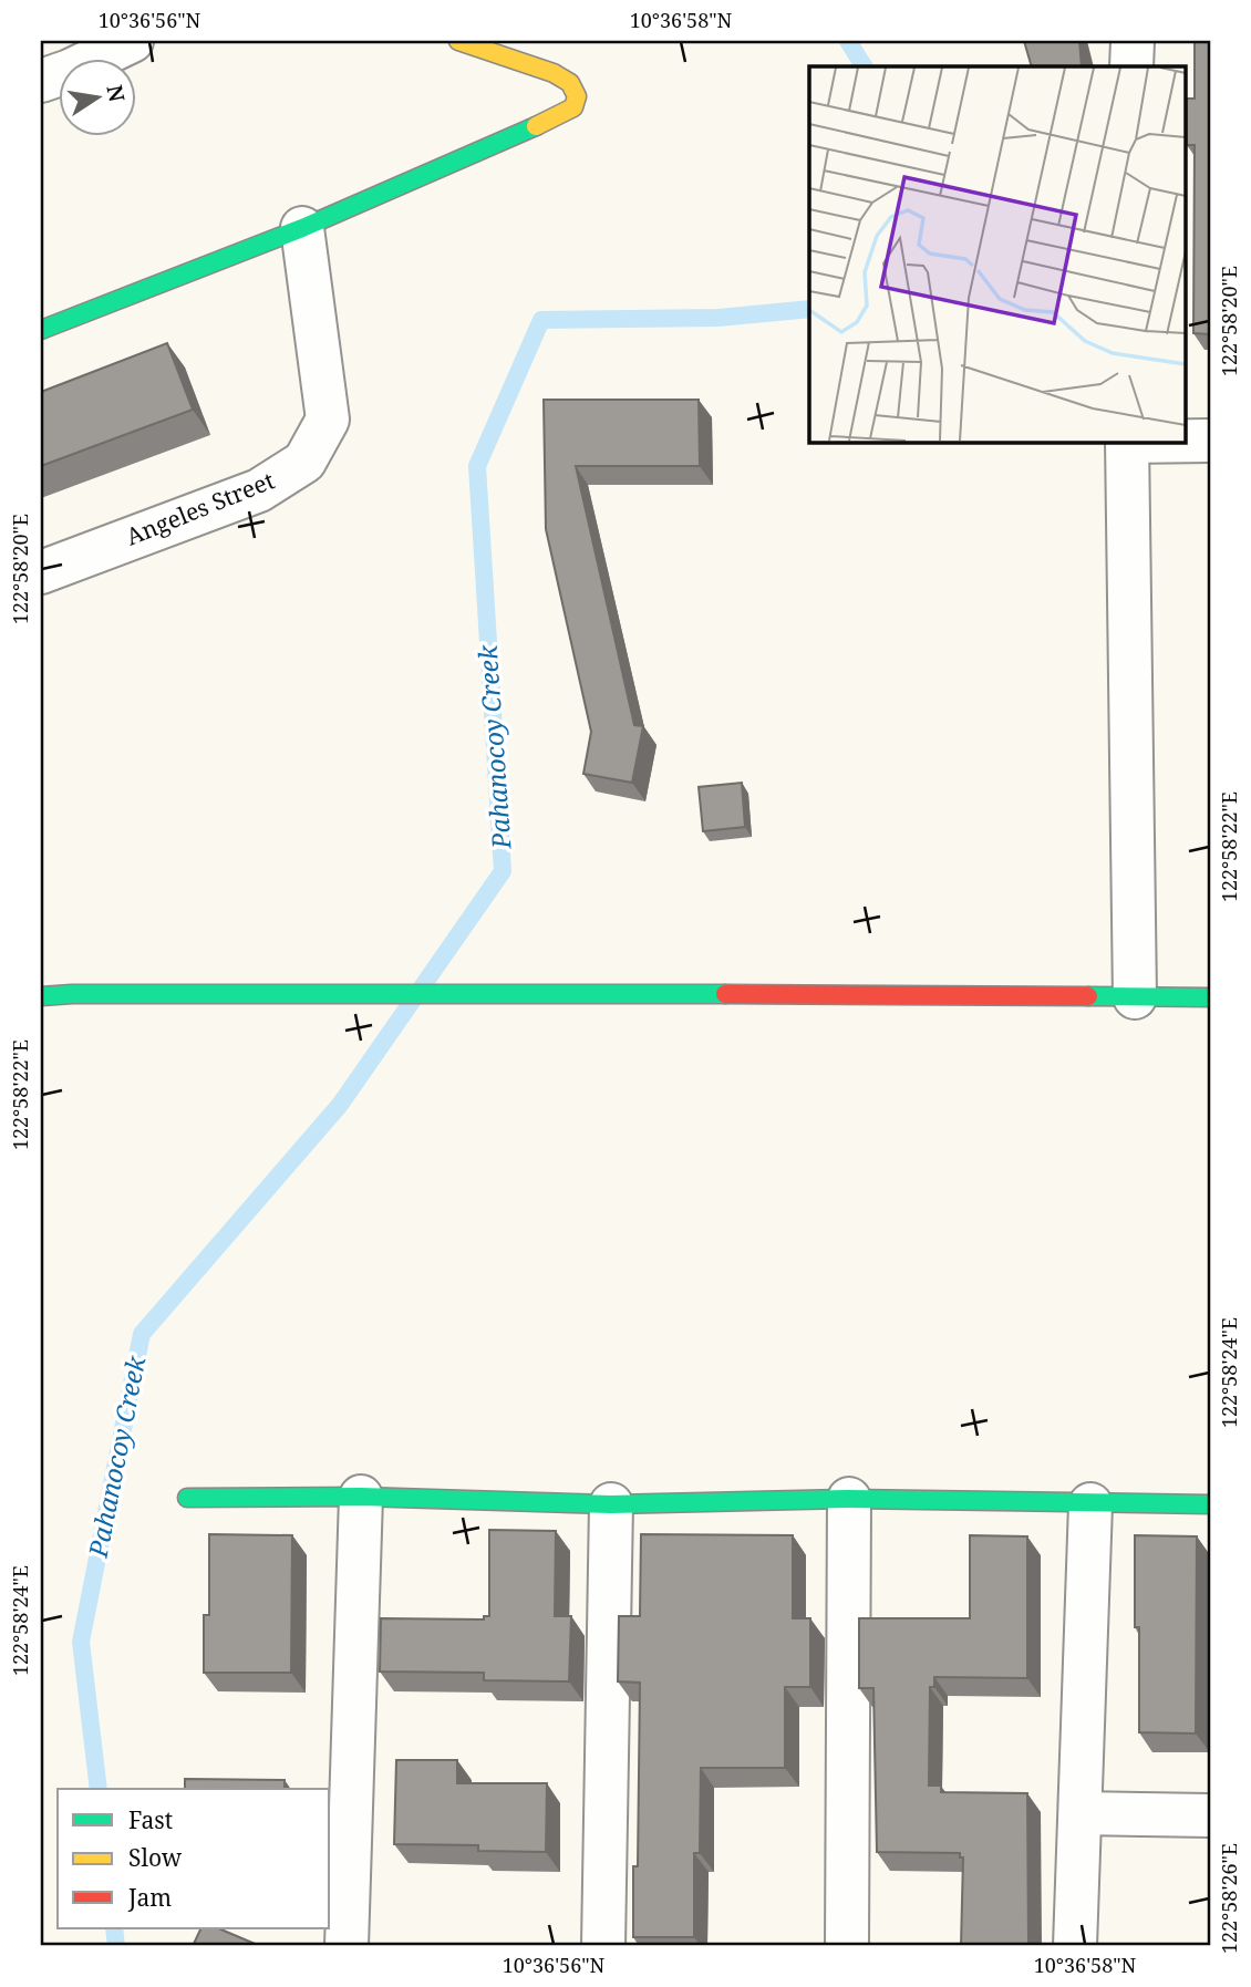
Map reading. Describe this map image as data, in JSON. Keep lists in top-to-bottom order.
{
  "streets": {
    "street": ["Angeles Street"]
  },
  "water": ["Pahanocoy Creek"],
  "legend": ["Fast", "Slow", "Jam"],
  "north": "right",
  "coordinates": [
    "10°36'56\"N",
    "10°36'58\"N",
    "122°58'20\"E",
    "122°58'22\"E",
    "122°58'24\"E",
    "122°58'26\"E"
  ]
}
